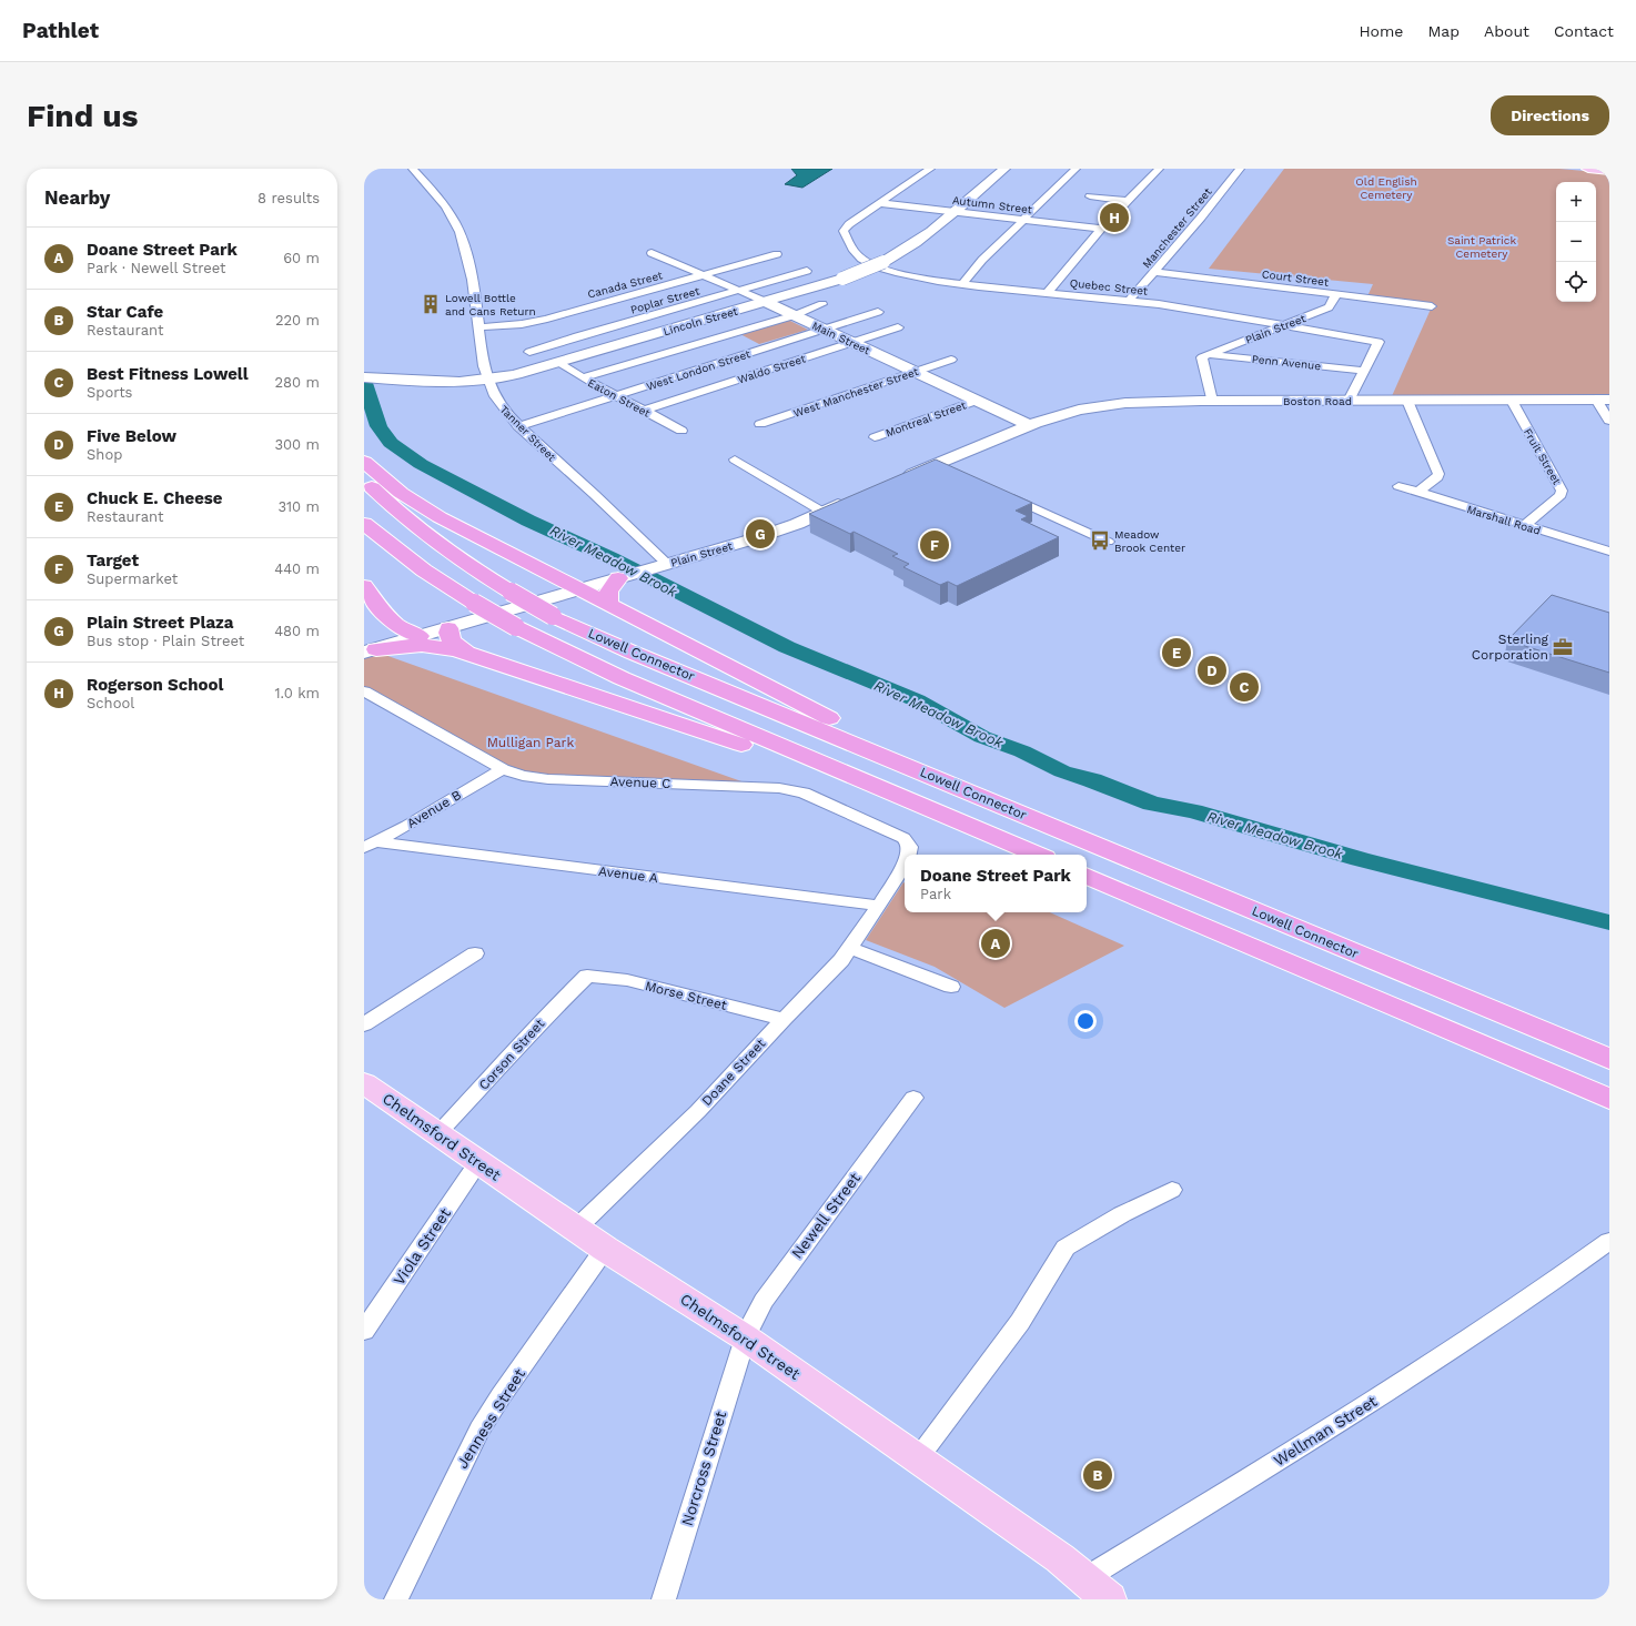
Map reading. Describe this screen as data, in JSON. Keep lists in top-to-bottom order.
{
  "streets": {
    "highway": ["Lowell Connector"],
    "main road": ["Chelmsford Street"],
    "street": [
      "Autumn Street",
      "Manchester Street",
      "Court Street",
      "Canada Street",
      "Quebec Street",
      "Poplar Street",
      "Lincoln Street",
      "Plain Street",
      "Main Street",
      "Penn Avenue",
      "Waldo Street",
      "West London Street",
      "West Manchester Street",
      "Eaton Street",
      "Boston Road",
      "Montreal Street",
      "Tanner Street",
      "Fruit Street",
      "Marshall Road",
      "Avenue C",
      "Avenue B",
      "Avenue A",
      "Morse Street",
      "Corson Street",
      "Doane Street",
      "Newell Street",
      "Viola Street",
      "Jenness Street",
      "Wellman Street",
      "Norcross Street"
    ]
  },
  "crossings": [
    ["Autumn Street", "Quebec Street"],
    ["Autumn Street", "Lincoln Street"],
    ["Manchester Street", "Court Street"],
    ["Manchester Street", "Quebec Street"],
    ["Court Street", "Plain Street"],
    ["Canada Street", "Main Street"],
    ["Canada Street", "Tanner Street"],
    ["Quebec Street", "Plain Street"],
    ["Quebec Street", "Penn Avenue"],
    ["Poplar Street", "Main Street"],
    ["Lincoln Street", "Main Street"],
    ["Lincoln Street", "Eaton Street"],
    ["Lincoln Street", "Tanner Street"],
    ["Plain Street", "Penn Avenue"],
    ["Plain Street", "Tanner Street"],
    ["Main Street", "Waldo Street"],
    ["Main Street", "West London Street"],
    ["Main Street", "West Manchester Street"],
    ["Main Street", "Boston Road"],
    ["Main Street", "Montreal Street"],
    ["Waldo Street", "Eaton Street"],
    ["West London Street", "Eaton Street"],
    ["West London Street", "Tanner Street"],
    ["Boston Road", "Fruit Street"],
    ["Fruit Street", "Marshall Road"],
    ["Avenue C", "Avenue B"],
    ["Avenue C", "Avenue A"],
    ["Avenue C", "Doane Street"],
    ["Avenue B", "Avenue A"],
    ["Avenue A", "Doane Street"],
    ["Morse Street", "Corson Street"],
    ["Morse Street", "Doane Street"],
    ["Corson Street", "Chelmsford Street"],
    ["Doane Street", "Chelmsford Street"],
    ["Chelmsford Street", "Newell Street"],
    ["Chelmsford Street", "Viola Street"],
    ["Chelmsford Street", "Jenness Street"],
    ["Chelmsford Street", "Wellman Street"],
    ["Chelmsford Street", "Norcross Street"],
    ["Newell Street", "Norcross Street"]
  ],
  "water": ["River Meadow Brook"],
  "parks": ["Old English Cemetery", "Saint Patrick Cemetery", "Mulligan Park"],
  "places": {
    "building": ["Lowell Bottle and Cans Return"],
    "bus stop": ["Meadow Brook Center"],
    "office": ["Sterling Corporation"]
  },
  "page": {
    "header": "Pathlet",
    "nav": [
      "Home",
      "Map",
      "About",
      "Contact"
    ],
    "buttons": "Directions",
    "title": "Find us",
    "heading": ["Nearby", "8 results"],
    "map_buttons": ["+", "−"],
    "pins": [
      "H",
      "G",
      "F",
      "E",
      "D",
      "C",
      "A",
      "B"
    ],
    "list": [
      {
        "mark": "A",
        "name": "Doane Street Park",
        "note": "Park · Newell Street",
        "value": "60 m"
      },
      {
        "mark": "B",
        "name": "Star Cafe",
        "note": "Restaurant",
        "value": "220 m"
      },
      {
        "mark": "C",
        "name": "Best Fitness Lowell",
        "note": "Sports",
        "value": "280 m"
      },
      {
        "mark": "D",
        "name": "Five Below",
        "note": "Shop",
        "value": "300 m"
      },
      {
        "mark": "E",
        "name": "Chuck E. Cheese",
        "note": "Restaurant",
        "value": "310 m"
      },
      {
        "mark": "F",
        "name": "Target",
        "note": "Supermarket",
        "value": "440 m"
      },
      {
        "mark": "G",
        "name": "Plain Street Plaza",
        "note": "Bus stop · Plain Street",
        "value": "480 m"
      },
      {
        "mark": "H",
        "name": "Rogerson School",
        "note": "School",
        "value": "1.0 km"
      }
    ],
    "popup": ["Doane Street Park", "Park"]
  }
}
